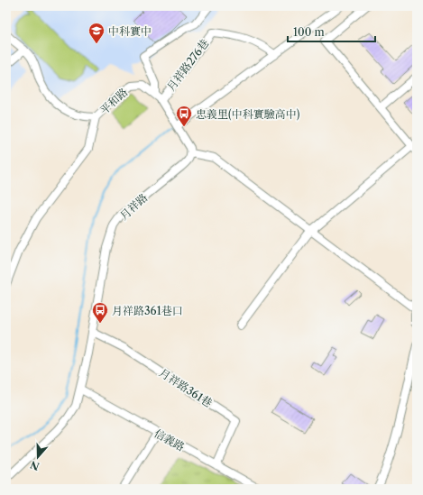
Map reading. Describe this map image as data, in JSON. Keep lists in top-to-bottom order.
{
  "streets": {
    "street": [
      "月祥路276巷",
      "平和路",
      "月祥路",
      "月祥路361巷",
      "信義路"
    ]
  },
  "crossings": [
    ["月祥路276巷", "平和路"],
    ["月祥路", "月祥路361巷"],
    ["月祥路", "信義路"],
    ["月祥路361巷", "信義路"]
  ],
  "places": {
    "school or university": ["中科實中"],
    "bus stop": ["忠義里(中科實驗高中)", "月祥路361巷口"]
  },
  "scale_bar": "100 m",
  "north": "bottom"
}
